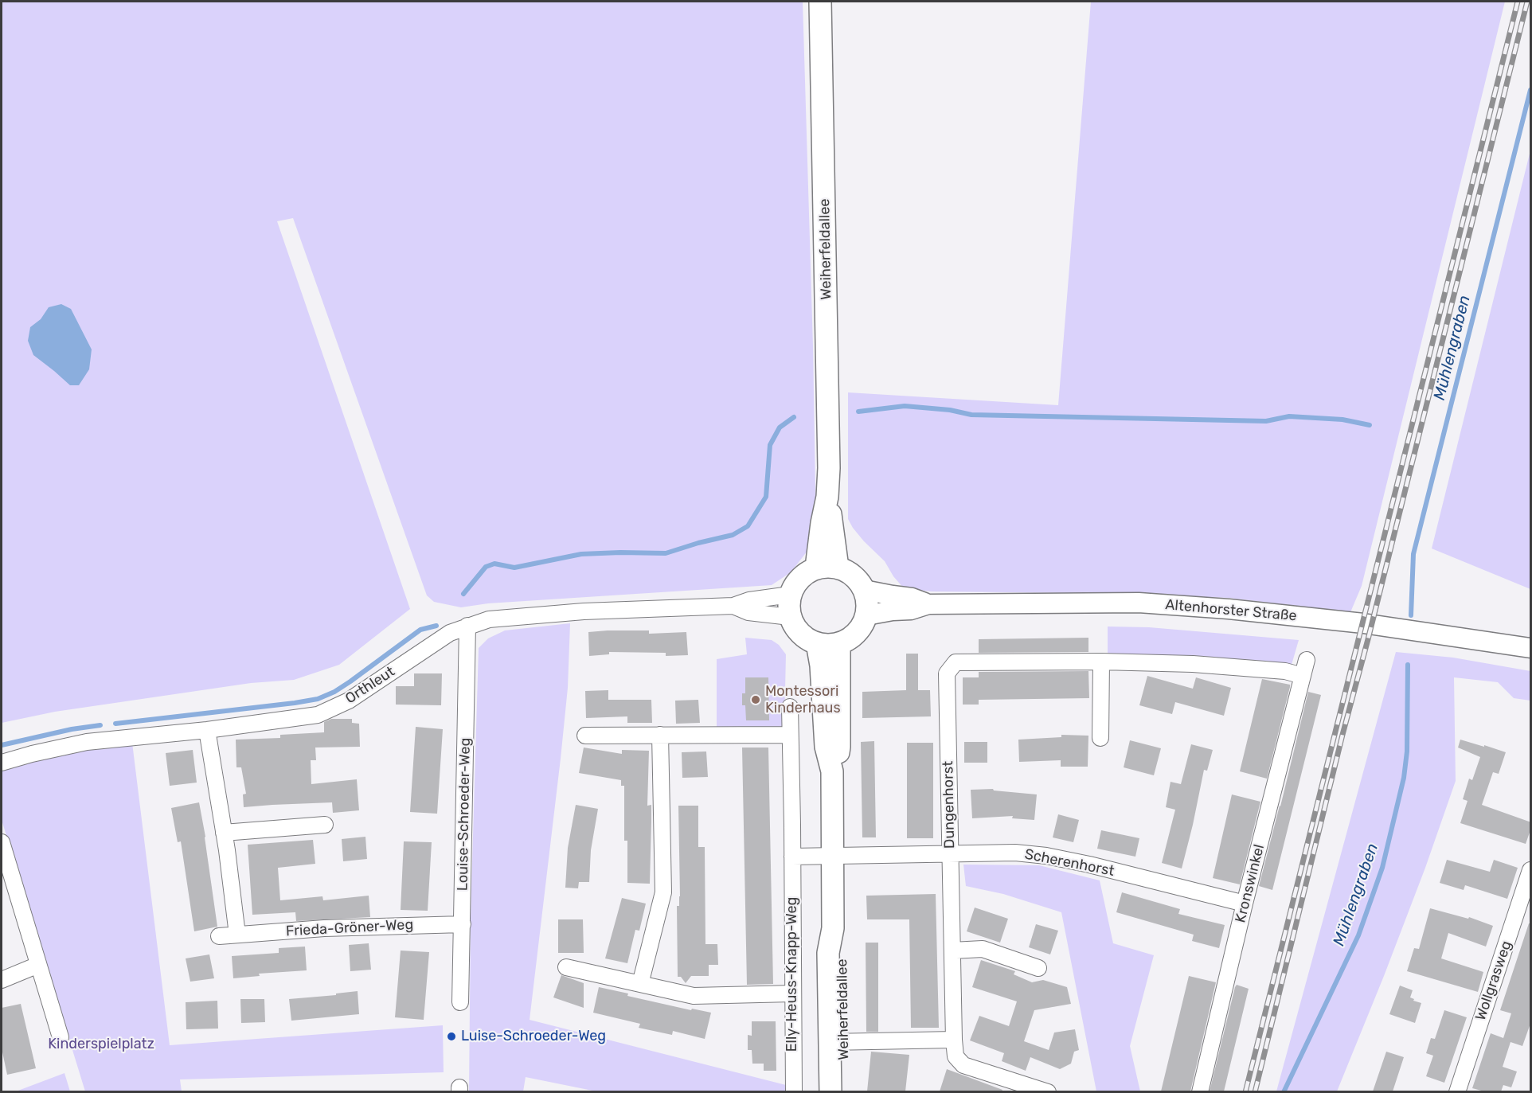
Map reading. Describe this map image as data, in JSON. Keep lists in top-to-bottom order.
{
  "streets": {
    "main road": ["Weiherfeldallee"],
    "street": [
      "Altenhorster Straße",
      "Orthleut",
      "Dungenhorst",
      "Louise-Schroeder-Weg",
      "Scherenhorst",
      "Kronswinkel",
      "Frieda-Gröner-Weg",
      "Elly-Heuss-Knapp-Weg",
      "Wollgrasweg"
    ]
  },
  "crossings": [
    ["Weiherfeldallee", "Altenhorster Straße"],
    ["Weiherfeldallee", "Orthleut"],
    ["Weiherfeldallee", "Scherenhorst"],
    ["Altenhorster Straße", "Orthleut"],
    ["Orthleut", "Louise-Schroeder-Weg"],
    ["Dungenhorst", "Scherenhorst"],
    ["Louise-Schroeder-Weg", "Frieda-Gröner-Weg"],
    ["Scherenhorst", "Kronswinkel"]
  ],
  "water": ["Mühlengraben"],
  "parks": ["Kinderspielplatz"],
  "places": ["Montessori Kinderhaus", "Luise-Schroeder-Weg"]
}
